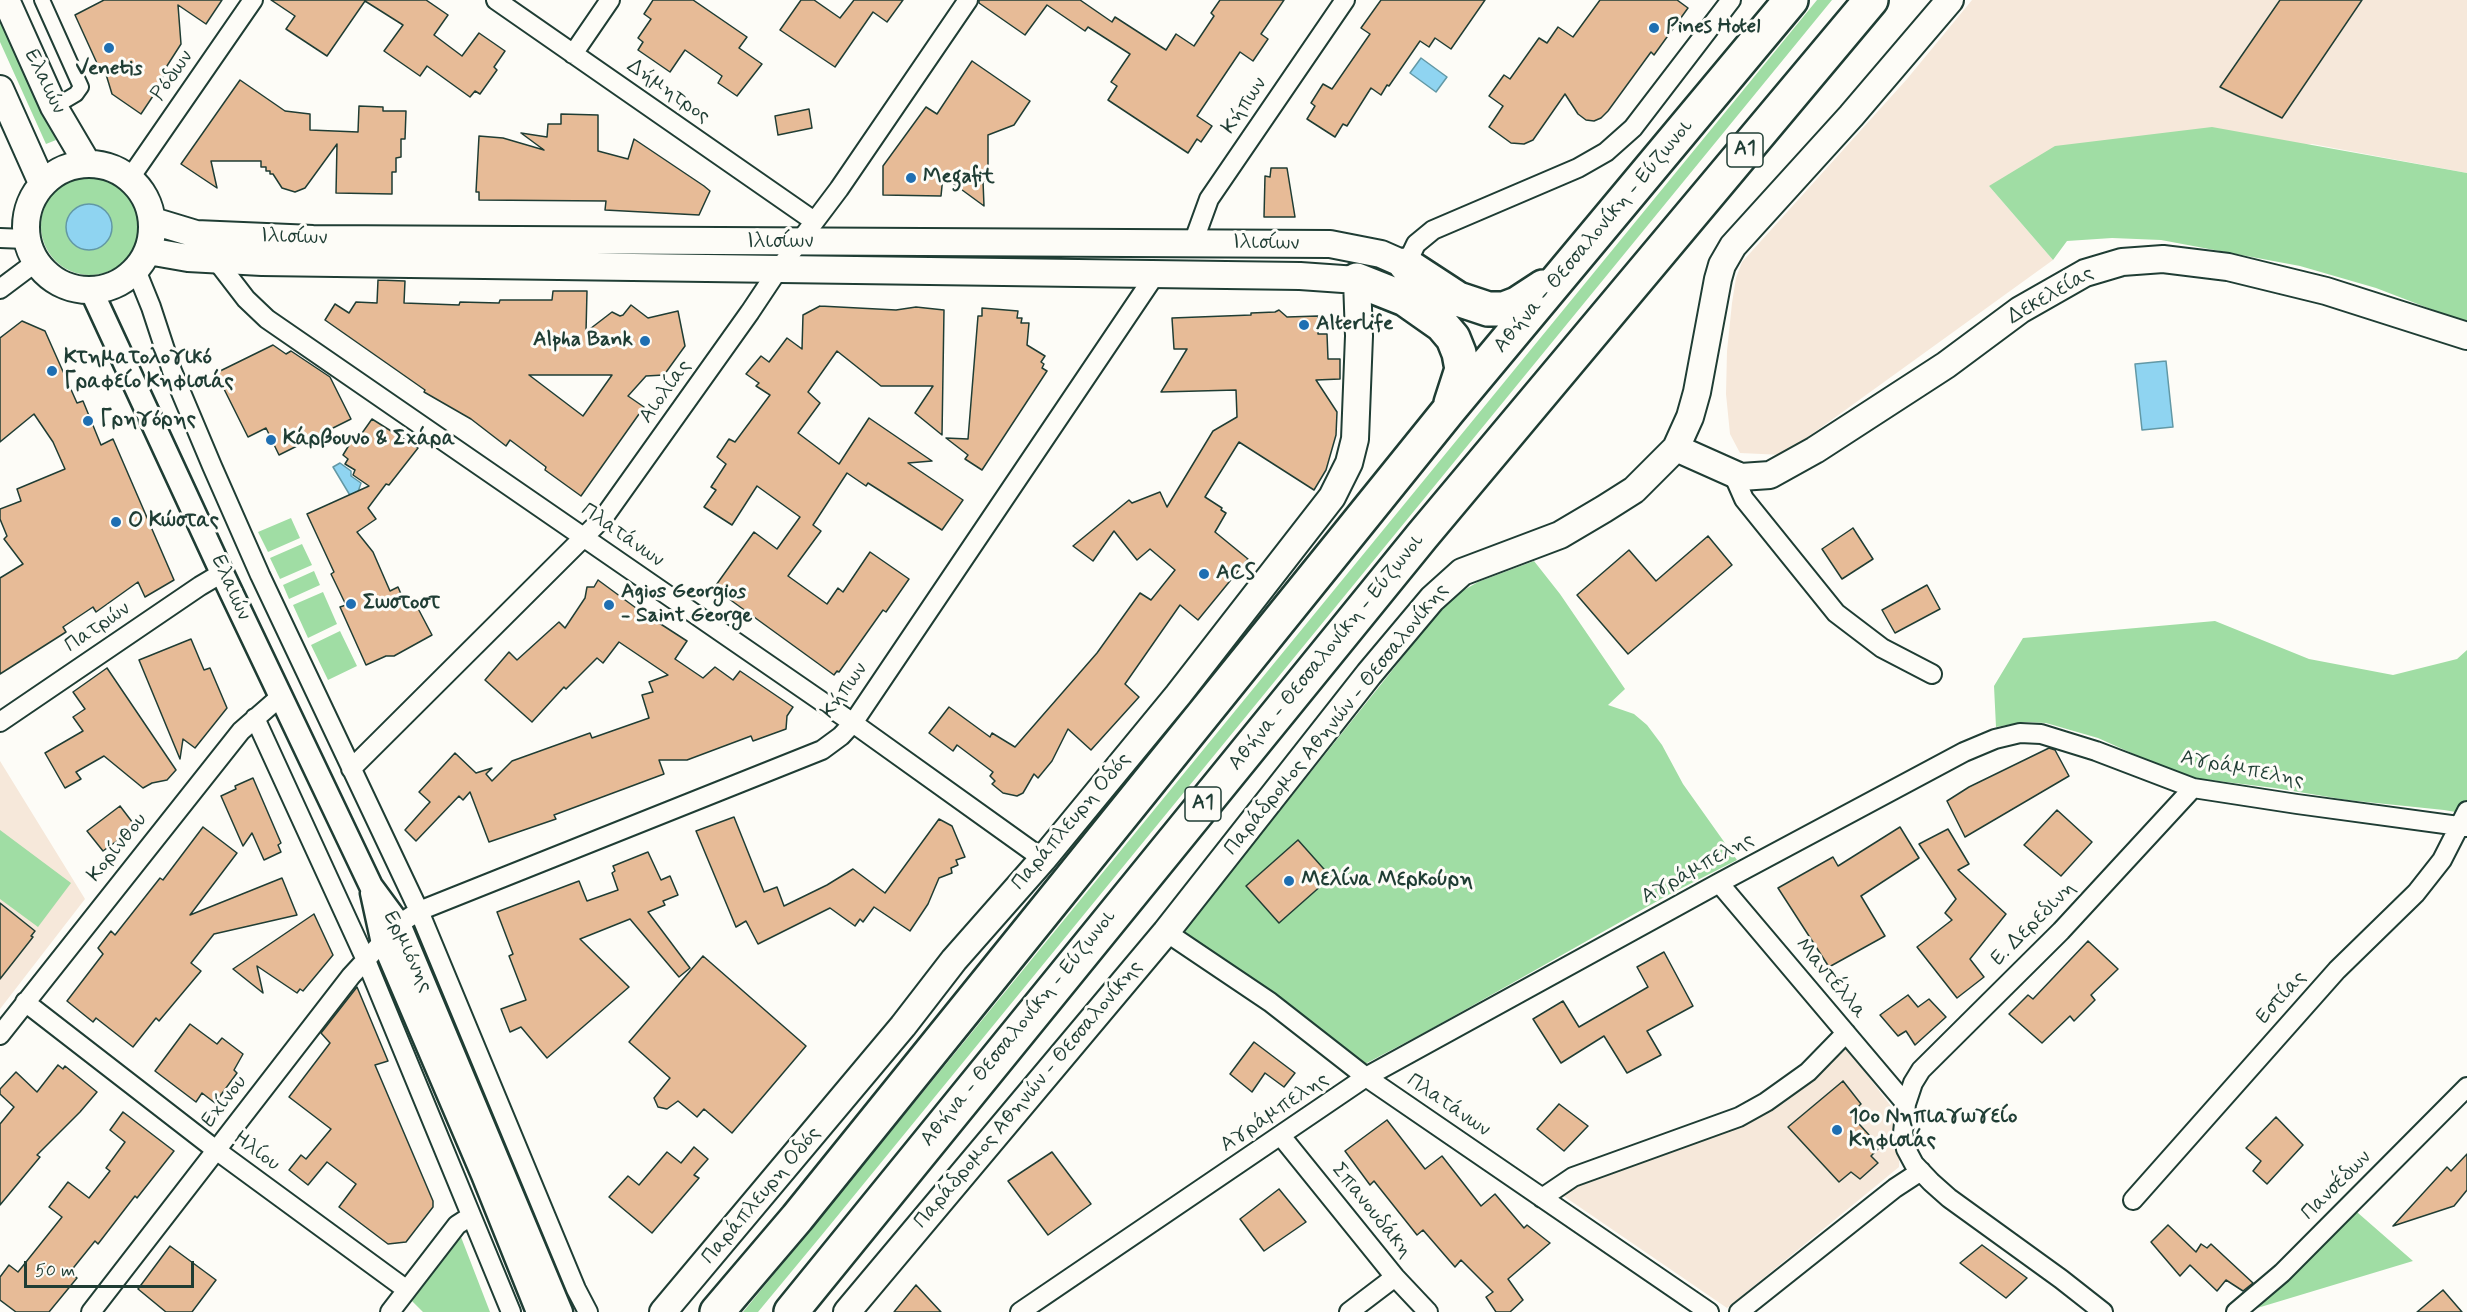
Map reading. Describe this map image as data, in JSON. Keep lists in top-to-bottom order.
{
  "streets": {
    "highway": ["Α1", "Αθήνα - Θεσσαλονίκη - Εύζωνοι"],
    "main road": [
      "Ελαιών",
      "Ιλισίων",
      "Δεκελείας",
      "Παράδρομος Αθηνών - Θεσσαλονίκης",
      "Παράπλευρη Οδός"
    ],
    "street": [
      "Ρόδων",
      "Δήμητρος",
      "Κήπων",
      "Αιολίας",
      "Πλατάνων",
      "Πατρών",
      "Αγράμπελης",
      "Κορίνθου",
      "Ε. Δερεδινη",
      "Ερμιόνης",
      "Μαντέλλα",
      "Εστίας",
      "Εχίνου",
      "Ηλίου",
      "Πανσέδων",
      "Σπανουδάκη"
    ]
  },
  "crossings": [
    ["Ρόδων", "Ελαιών"],
    ["Ρόδων", "Ιλισίων"],
    ["Ελαιών", "Ιλισίων"],
    ["Ελαιών", "Αιολίας"],
    ["Ελαιών", "Πατρών"],
    ["Ελαιών", "Κορίνθου"],
    ["Ελαιών", "Ερμιόνης"],
    ["Δήμητρος", "Αιολίας"],
    ["Κήπων", "Ιλισίων"],
    ["Κήπων", "Πλατάνων"],
    ["Κήπων", "Ερμιόνης"],
    ["Κήπων", "Εχίνου"],
    ["Ιλισίων", "Αιολίας"],
    ["Ιλισίων", "Πλατάνων"],
    ["Ιλισίων", "Παράπλευρη Οδός"],
    ["Δεκελείας", "Παράδρομος Αθηνών - Θεσσαλονίκης"],
    ["Αιολίας", "Πλατάνων"],
    ["Αιολίας", "Ερμιόνης"],
    ["Πλατάνων", "Παράδρομος Αθηνών - Θεσσαλονίκης"],
    ["Πλατάνων", "Αγράμπελης"],
    ["Πλατάνων", "Παράπλευρη Οδός"],
    ["Αγράμπελης", "Ε. Δερεδινη"],
    ["Αγράμπελης", "Μαντέλλα"],
    ["Αγράμπελης", "Εστίας"],
    ["Αγράμπελης", "Σπανουδάκη"],
    ["Κορίνθου", "Ερμιόνης"],
    ["Κορίνθου", "Ηλίου"],
    ["Ε. Δερεδινη", "Μαντέλλα"],
    ["Ερμιόνης", "Εχίνου"],
    ["Εχίνου", "Ηλίου"]
  ],
  "places": [
    "Pines Hotel",
    "Venetis",
    "Megafit",
    "Alterlife",
    "Alpha Bank",
    "Κτηματολογικό Γραφείο Κηφισιάς",
    "Γρηγόρης",
    "Κάρβουνο & Σχάρα",
    "Ο Κώστας",
    "ACS",
    "Σωστοστ",
    "Agios Georgios - Saint George",
    "Μελίνα Μερκούρη",
    "10ο Νηπιαγωγείο Κηφισιάς"
  ],
  "scale_bar": "50 m"
}
